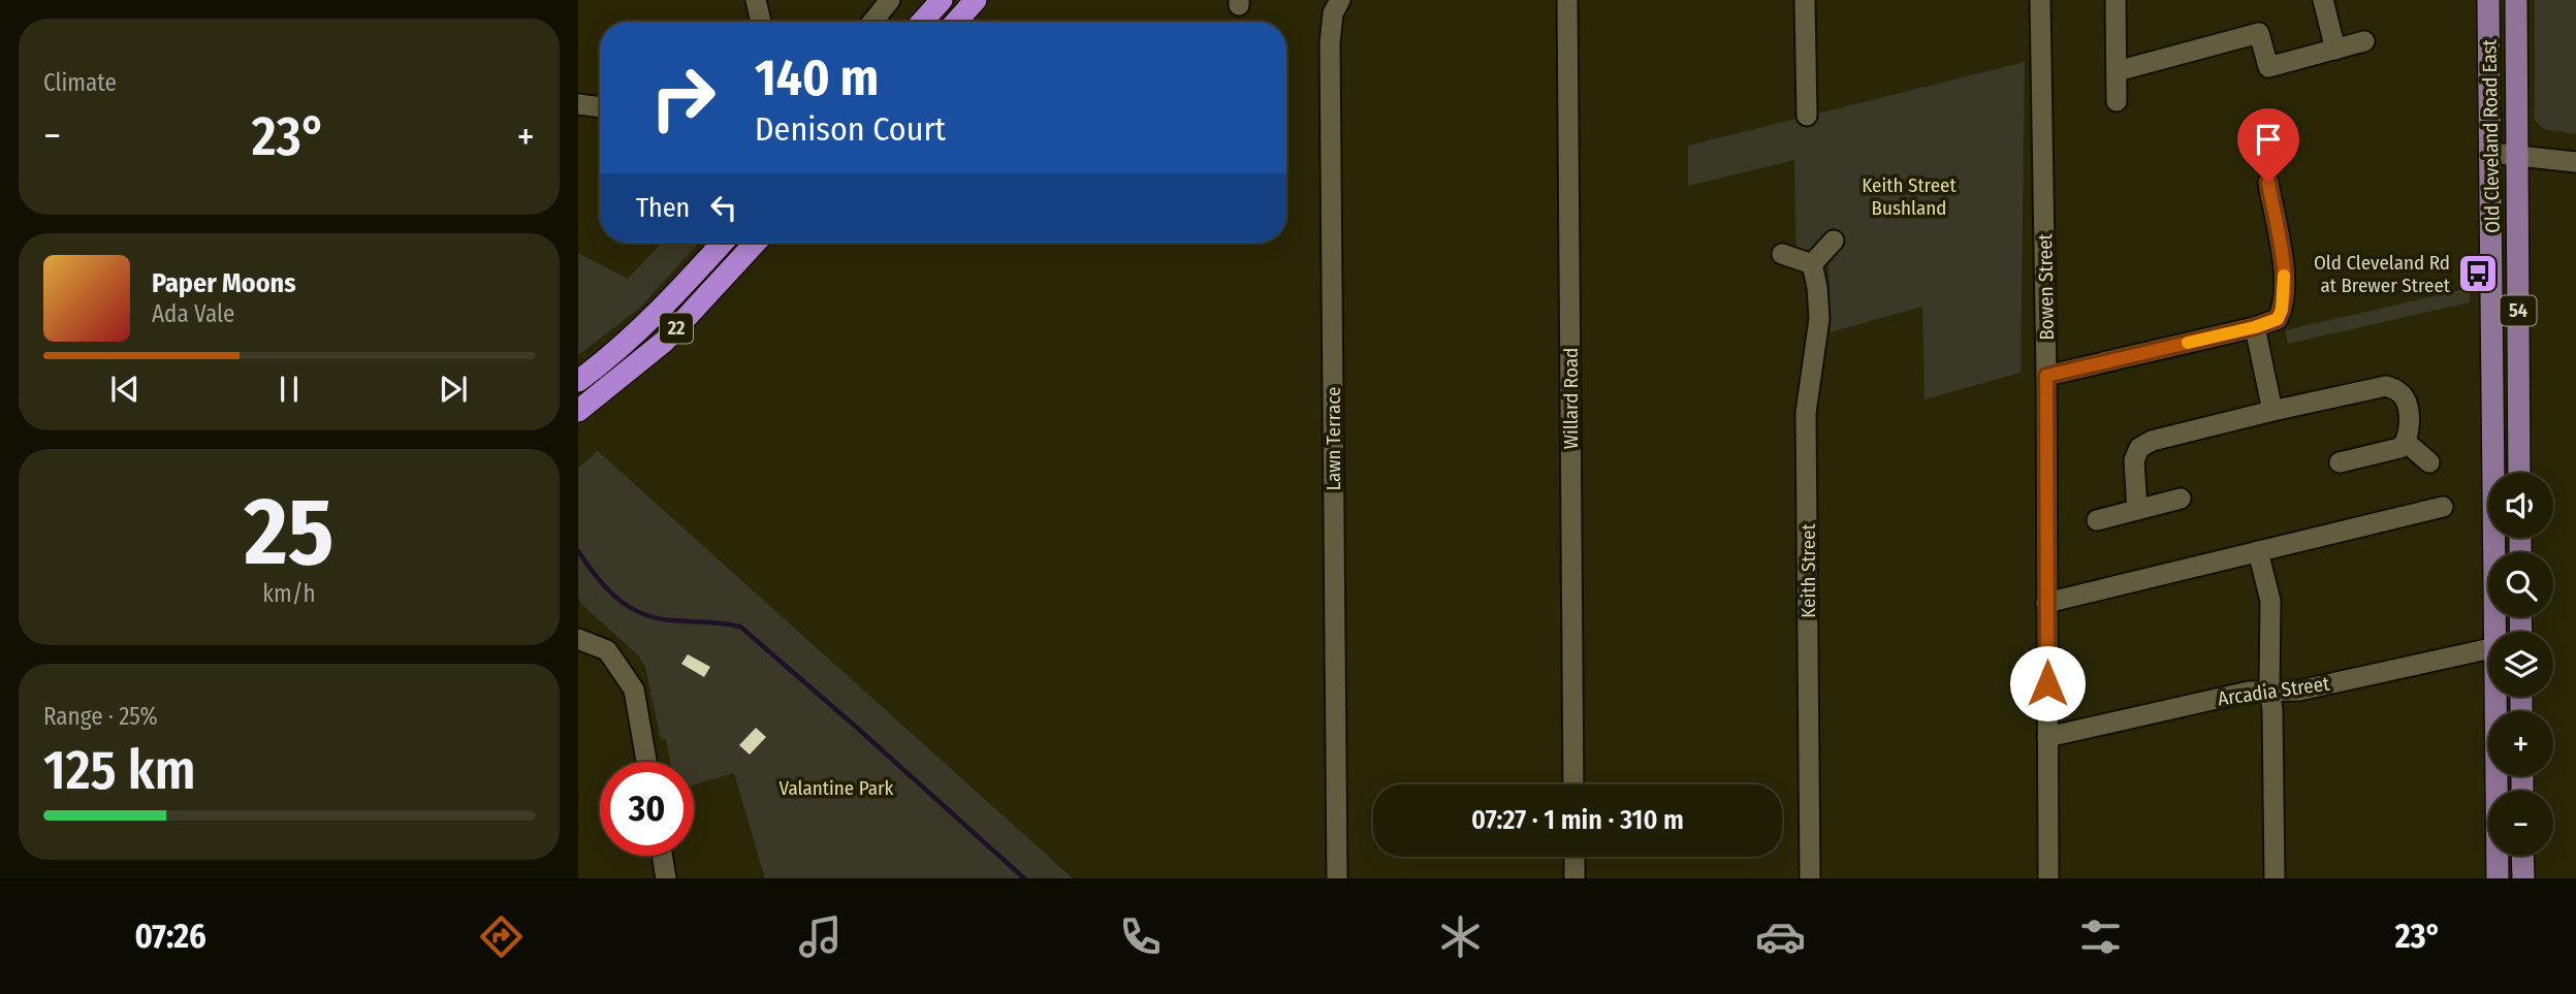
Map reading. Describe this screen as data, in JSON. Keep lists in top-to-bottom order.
{
  "streets": {
    "highway": ["22"],
    "main road": ["Old Cleveland Road East", "54"],
    "street": [
      "Bowen Street",
      "Willard Road",
      "Lawn Terrace",
      "Keith Street",
      "Arcadia Street"
    ]
  },
  "crossings": [
    ["Bowen Street", "Arcadia Street"]
  ],
  "parks": ["Keith Street Bushland", "Valantine Park"],
  "places": {
    "bus stop": ["Old Cleveland Rd at Brewer Street"]
  },
  "page": {
    "tile": [
      "Climate",
      ["25", "km/h"],
      ["Range · 25%", "125 km"]
    ],
    "turn": ["140 m", "Denison Court"],
    "heat": ["−", "23°", "+"],
    "then": "Then",
    "song": ["Paper Moons", "Ada Vale"],
    "map_buttons": ["+", "−"],
    "limit": "30",
    "trip": "07:27 · 1 min · 310 m",
    "tabs": ["07:26", "23°"]
  }
}
